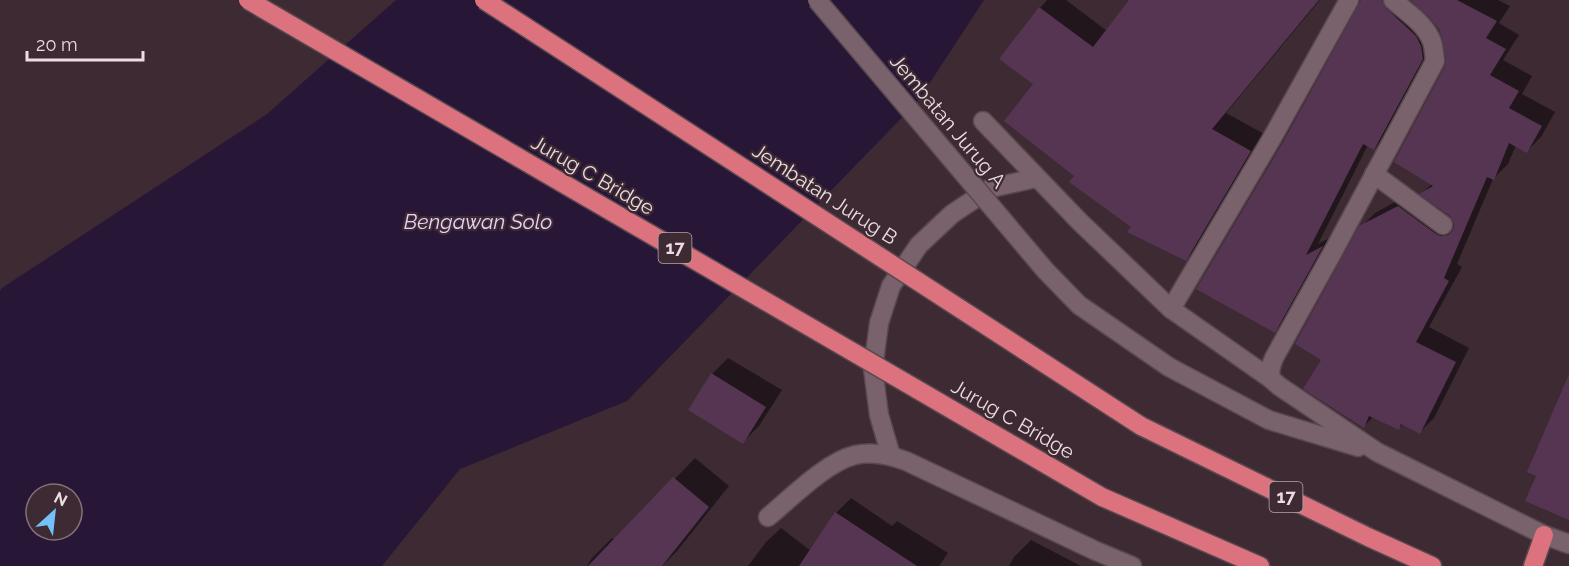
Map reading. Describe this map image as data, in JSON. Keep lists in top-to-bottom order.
{
  "streets": {
    "highway": ["Jurug C Bridge", "Jembatan Jurug B", "17"],
    "street": ["Jembatan Jurug A"]
  },
  "water": ["Bengawan Solo"],
  "scale_bar": "20 m",
  "north": "top right"
}
